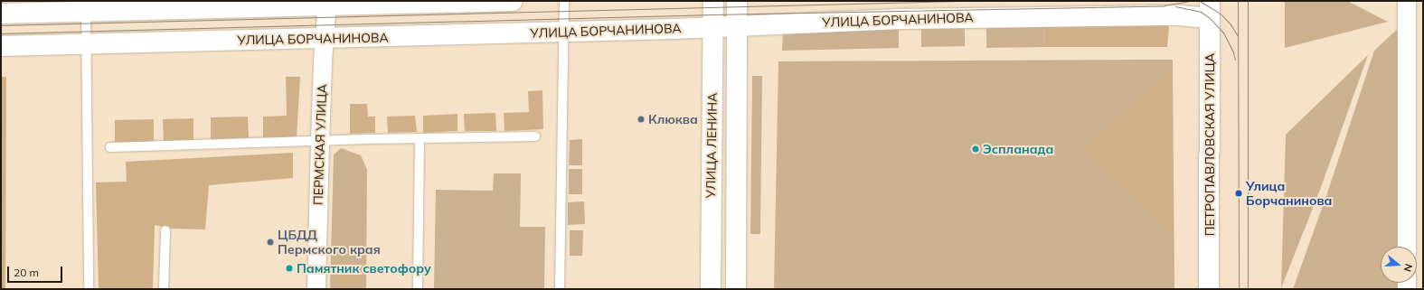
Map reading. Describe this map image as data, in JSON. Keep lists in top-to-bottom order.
{
  "streets": {
    "main road": ["УЛИЦА БОРЧАНИНОВА", "ПЕТРОПАВЛОВСКАЯ УЛИЦА", "УЛИЦА ЛЕНИНА"],
    "street": ["ПЕРМСКАЯ УЛИЦА"]
  },
  "crossings": [
    ["УЛИЦА БОРЧАНИНОВА", "ПЕРМСКАЯ УЛИЦА"],
    ["УЛИЦА БОРЧАНИНОВА", "ПЕТРОПАВЛОВСКАЯ УЛИЦА"],
    ["УЛИЦА БОРЧАНИНОВА", "УЛИЦА ЛЕНИНА"]
  ],
  "places": [
    "Клюква",
    "Эспланада",
    "Улица Борчанинова",
    "ЦБДД Пермского края",
    "Памятник светофору"
  ],
  "scale_bar": "20 m",
  "north": "right"
}
